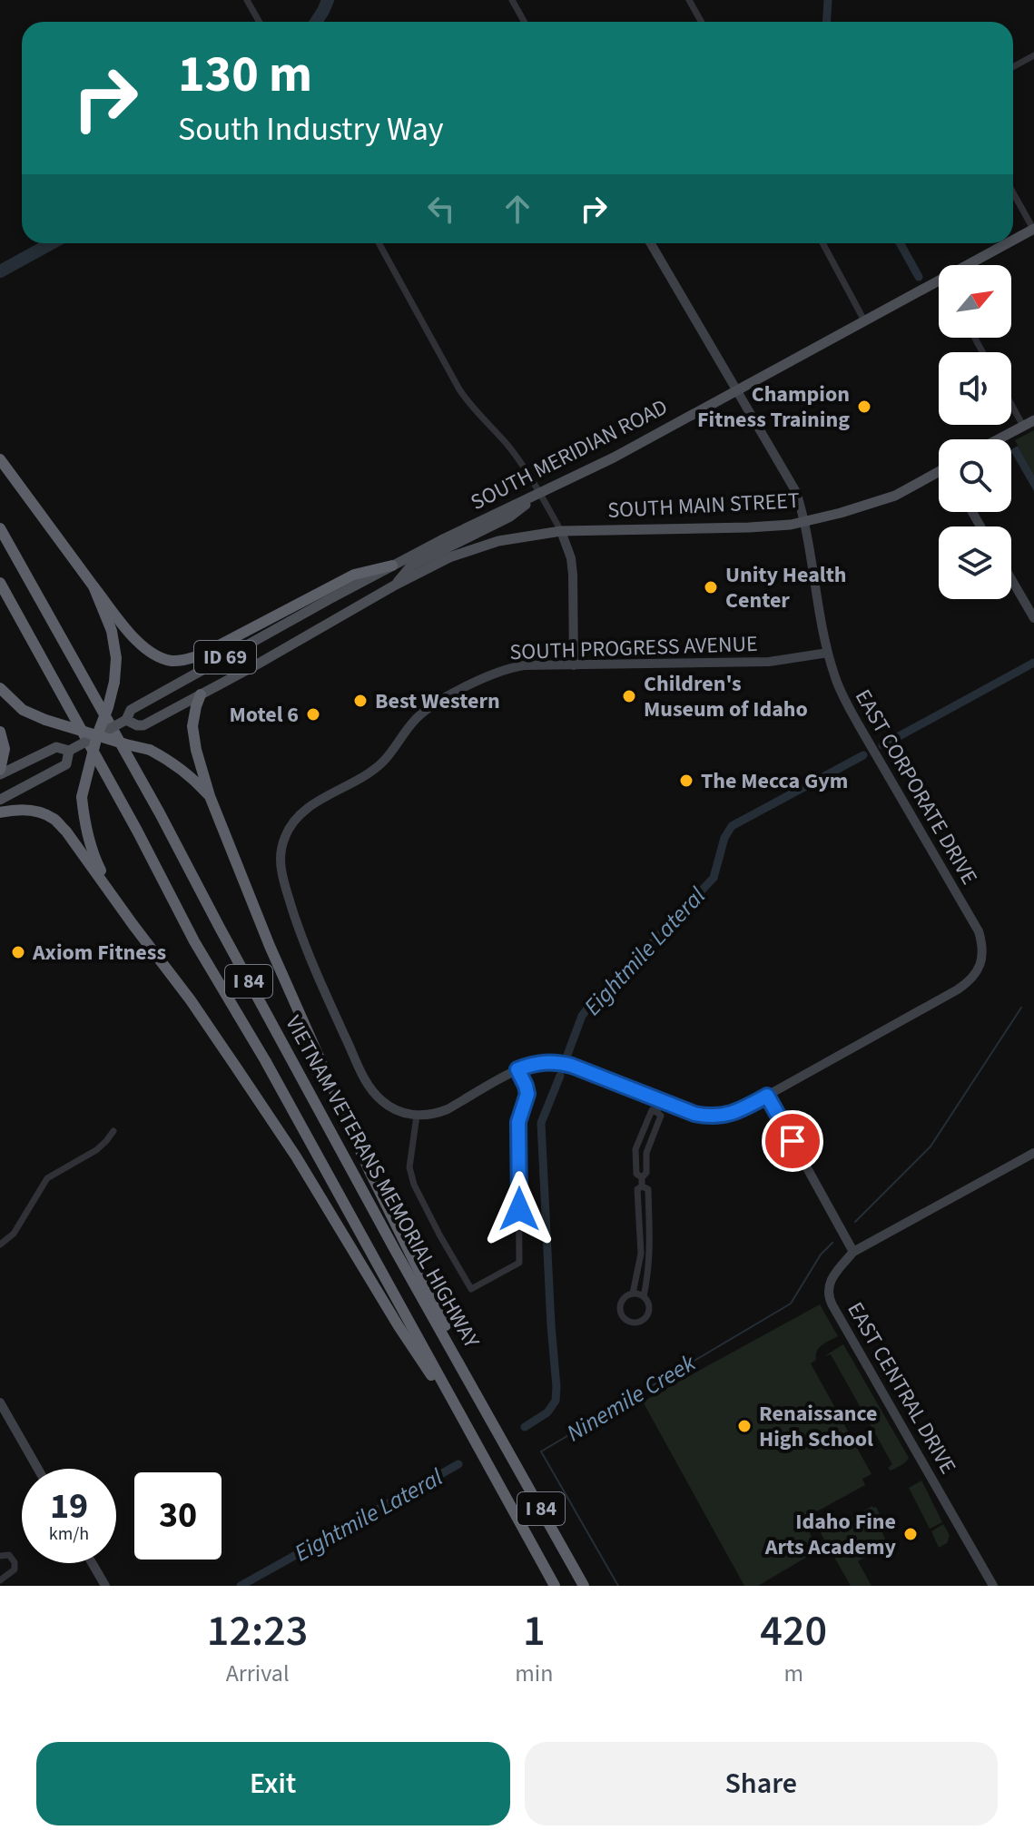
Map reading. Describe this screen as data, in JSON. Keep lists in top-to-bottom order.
{
  "streets": {
    "highway": ["I 84", "VIETNAM VETERANS MEMORIAL HIGHWAY"],
    "main road": ["SOUTH MERIDIAN ROAD", "SOUTH MAIN STREET", "ID 69"],
    "street": ["SOUTH PROGRESS AVENUE", "EAST CORPORATE DRIVE", "EAST CENTRAL DRIVE"]
  },
  "crossings": [
    ["SOUTH MERIDIAN ROAD", "SOUTH MAIN STREET"],
    ["SOUTH MERIDIAN ROAD", "EAST CORPORATE DRIVE"],
    ["SOUTH MAIN STREET", "EAST CORPORATE DRIVE"],
    ["SOUTH PROGRESS AVENUE", "EAST CORPORATE DRIVE"]
  ],
  "water": ["Eightmile Lateral", "Ninemile Creek"],
  "places": [
    "Champion Fitness Training",
    "Unity Health Center",
    "Children's Museum of Idaho",
    "Best Western",
    "Motel 6",
    "The Mecca Gym",
    "Axiom Fitness",
    "Renaissance High School",
    "Idaho Fine Arts Academy"
  ],
  "north": "top right",
  "page": {
    "turn": ["130 m", "South Industry Way"],
    "speed": "19 km/h",
    "limit": "30",
    "eta": [
      "12:23",
      "Arrival",
      "1",
      "min",
      "420",
      "m"
    ],
    "buttons": ["Exit", "Share"]
  }
}
